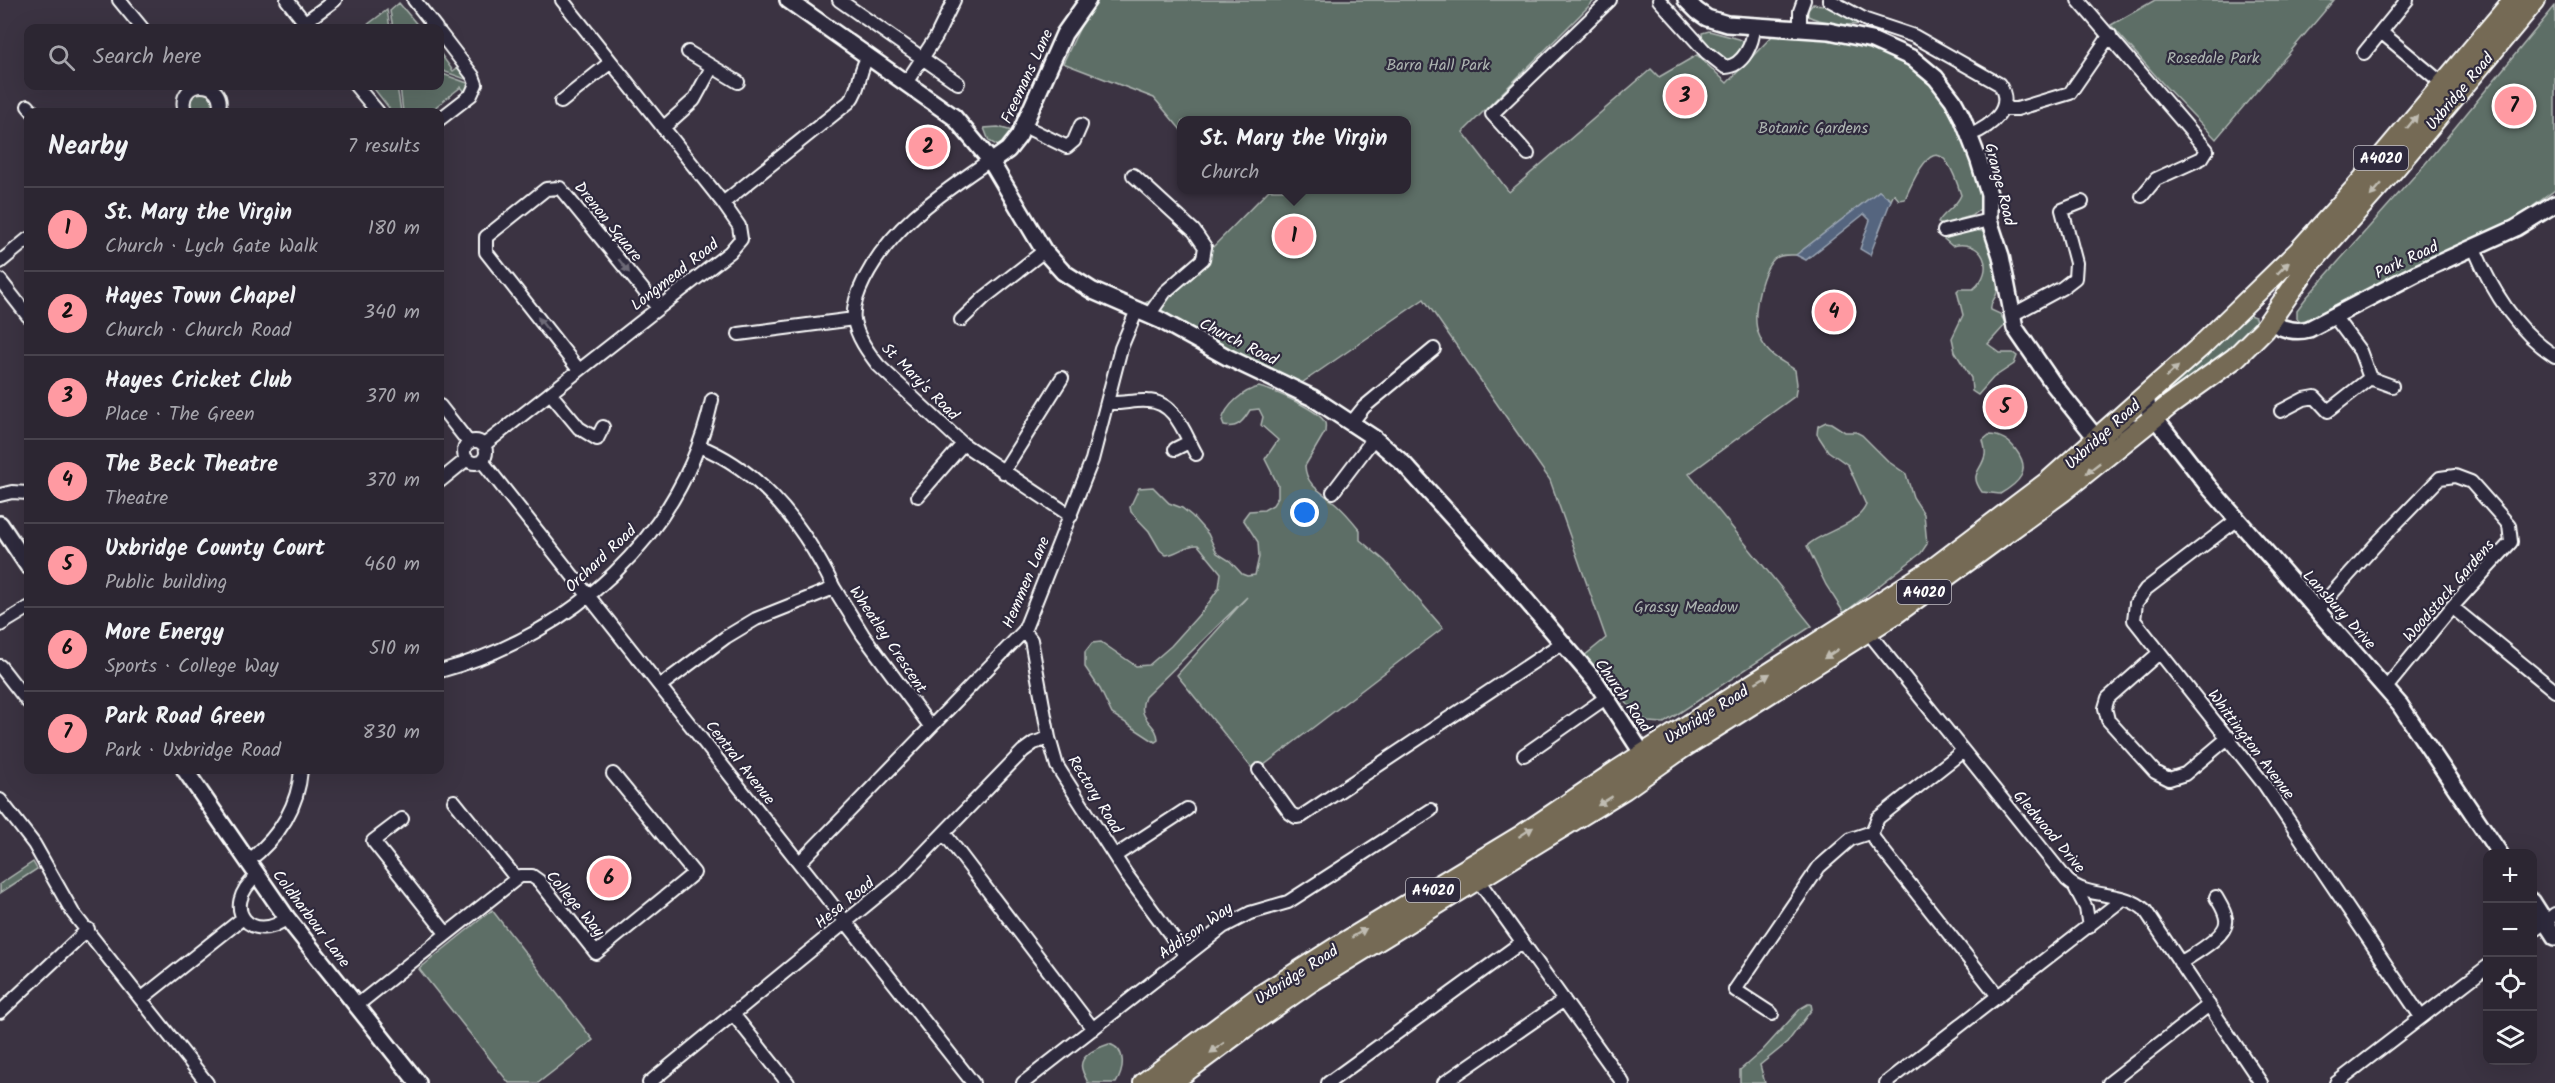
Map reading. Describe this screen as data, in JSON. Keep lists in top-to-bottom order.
{
  "streets": {
    "main road": ["Uxbridge Road", "A4020"],
    "street": [
      "Freemans Lane",
      "Grange Road",
      "Drenon Square",
      "Park Road",
      "Longmead Road",
      "Church Road",
      "St Mary's Road",
      "Orchard Road",
      "Hemmen Lane",
      "Woodstock Gardens",
      "Lansbury Drive",
      "Wheatley Crescent",
      "Whittington Avenue",
      "Central Avenue",
      "Rectory Road",
      "Gledwood Drive",
      "Hesa Road",
      "College Way",
      "Coldharbour Lane",
      "Addison Way"
    ]
  },
  "crossings": [
    ["Freemans Lane", "Church Road"],
    ["Uxbridge Road", "Grange Road"],
    ["Uxbridge Road", "Park Road"],
    ["Uxbridge Road", "Church Road"],
    ["Uxbridge Road", "Lansbury Drive"],
    ["Uxbridge Road", "Gledwood Drive"],
    ["Drenon Square", "Longmead Road"],
    ["Longmead Road", "Central Avenue"],
    ["Church Road", "Hemmen Lane"],
    ["St Mary's Road", "Hemmen Lane"],
    ["Orchard Road", "Central Avenue"],
    ["Hemmen Lane", "Wheatley Crescent"],
    ["Hemmen Lane", "Central Avenue"],
    ["Hemmen Lane", "Rectory Road"],
    ["Woodstock Gardens", "Lansbury Drive"],
    ["Lansbury Drive", "Whittington Avenue"],
    ["Wheatley Crescent", "Central Avenue"],
    ["Central Avenue", "Hesa Road"],
    ["Rectory Road", "Hesa Road"],
    ["Rectory Road", "Addison Way"]
  ],
  "parks": [
    "Rosedale Park",
    "Barra Hall Park",
    "Botanic Gardens",
    "Grassy Meadow"
  ],
  "page": {
    "search": "Search here",
    "pins": [
      "3",
      "7",
      "2",
      "1",
      "4",
      "5",
      "6"
    ],
    "heading": ["Nearby", "7 results"],
    "popup": ["St. Mary the Virgin", "Church"],
    "list": [
      {
        "mark": "1",
        "name": "St. Mary the Virgin",
        "note": "Church · Lych Gate Walk",
        "value": "180 m"
      },
      {
        "mark": "2",
        "name": "Hayes Town Chapel",
        "note": "Church · Church Road",
        "value": "340 m"
      },
      {
        "mark": "3",
        "name": "Hayes Cricket Club",
        "note": "Place · The Green",
        "value": "370 m"
      },
      {
        "mark": "4",
        "name": "The Beck Theatre",
        "note": "Theatre",
        "value": "370 m"
      },
      {
        "mark": "5",
        "name": "Uxbridge County Court",
        "note": "Public building",
        "value": "460 m"
      },
      {
        "mark": "6",
        "name": "More Energy",
        "note": "Sports · College Way",
        "value": "510 m"
      },
      {
        "mark": "7",
        "name": "Park Road Green",
        "note": "Park · Uxbridge Road",
        "value": "830 m"
      }
    ],
    "map_buttons": ["+", "−"]
  }
}
